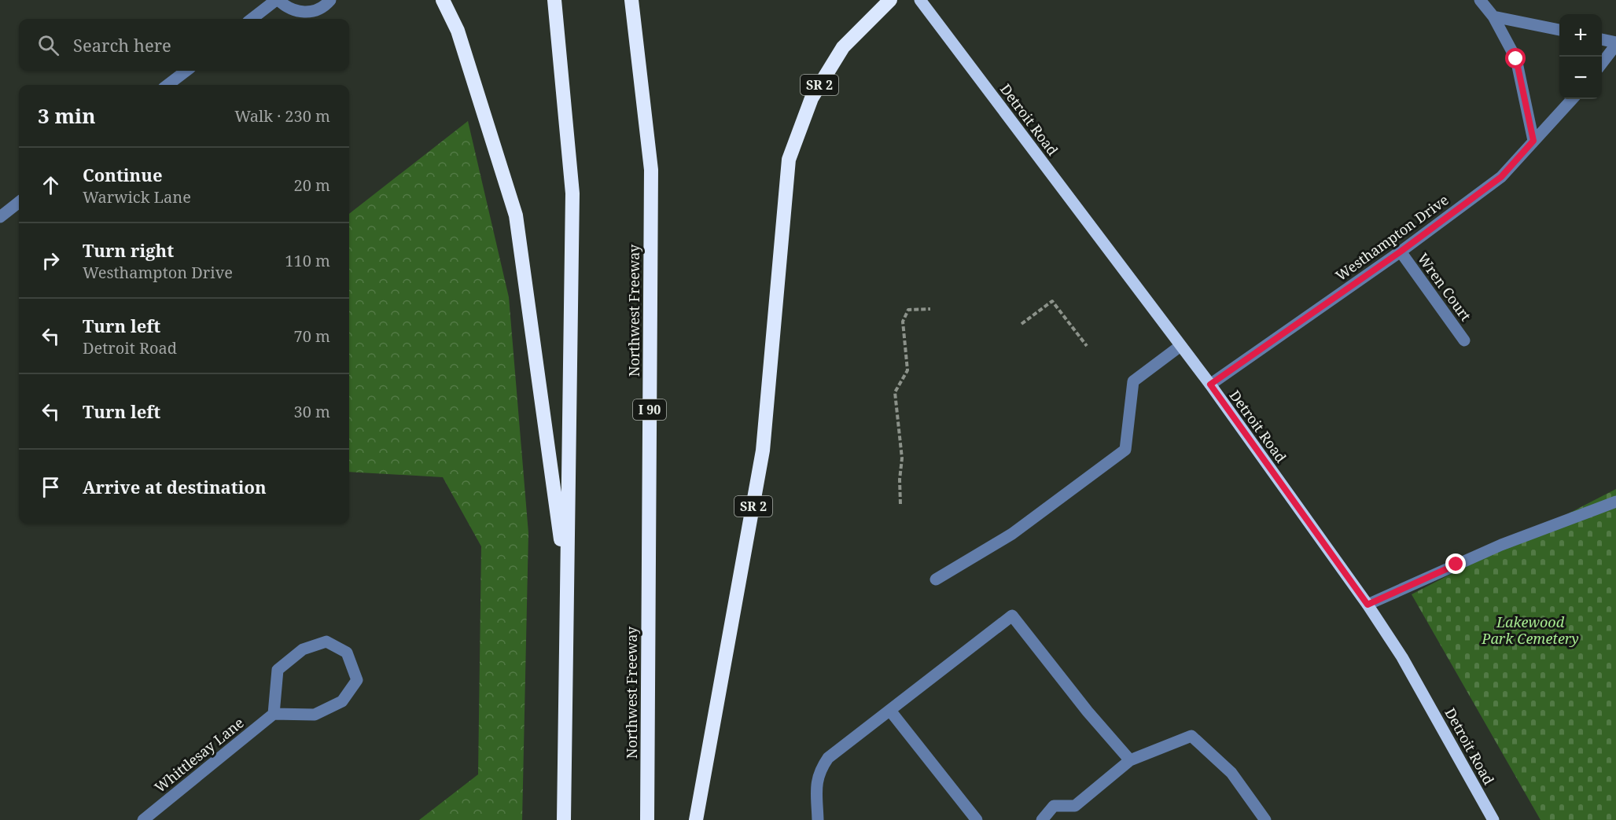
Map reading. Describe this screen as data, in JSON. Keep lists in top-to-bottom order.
{
  "streets": {
    "highway": ["SR 2", "Northwest Freeway", "I 90"],
    "main road": ["Detroit Road"],
    "street": ["Westhampton Drive", "Wren Court", "Whittlesay Lane"]
  },
  "crossings": [
    ["Detroit Road", "Westhampton Drive"],
    ["Westhampton Drive", "Wren Court"]
  ],
  "parks": ["Lakewood Park Cemetery"],
  "page": {
    "map_buttons": ["+", "−"],
    "search": "Search here",
    "heading": ["3 min", "Walk · 230 m"],
    "list": [
      ["Continue", "Warwick Lane", "20 m"],
      ["Turn right", "Westhampton Drive", "110 m"],
      ["Turn left", "Detroit Road", "70 m"],
      ["Turn left", "30 m"],
      "Arrive at destination"
    ]
  }
}
